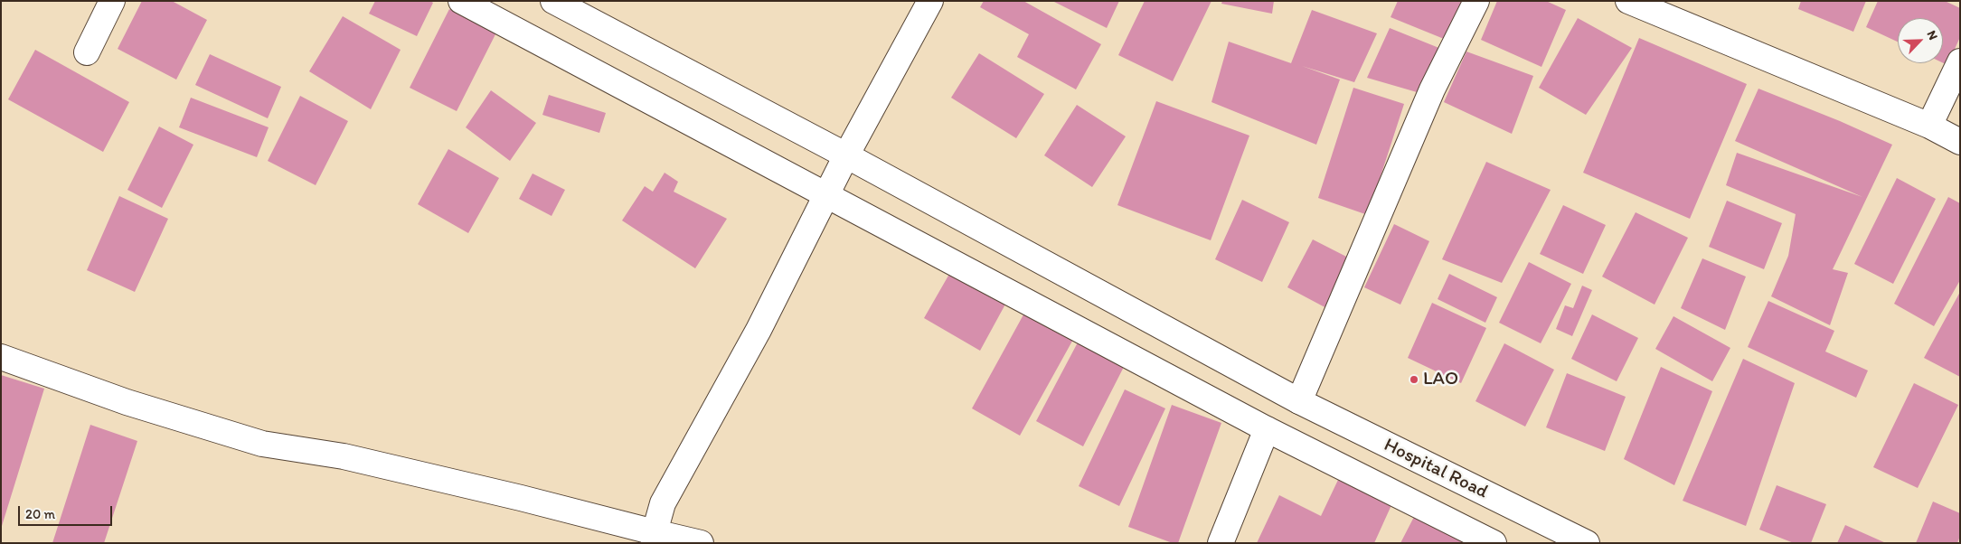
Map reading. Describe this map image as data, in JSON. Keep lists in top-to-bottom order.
{
  "streets": {
    "street": ["Hospital Road"]
  },
  "places": ["LAO"],
  "scale_bar": "20 m",
  "north": "top right"
}
